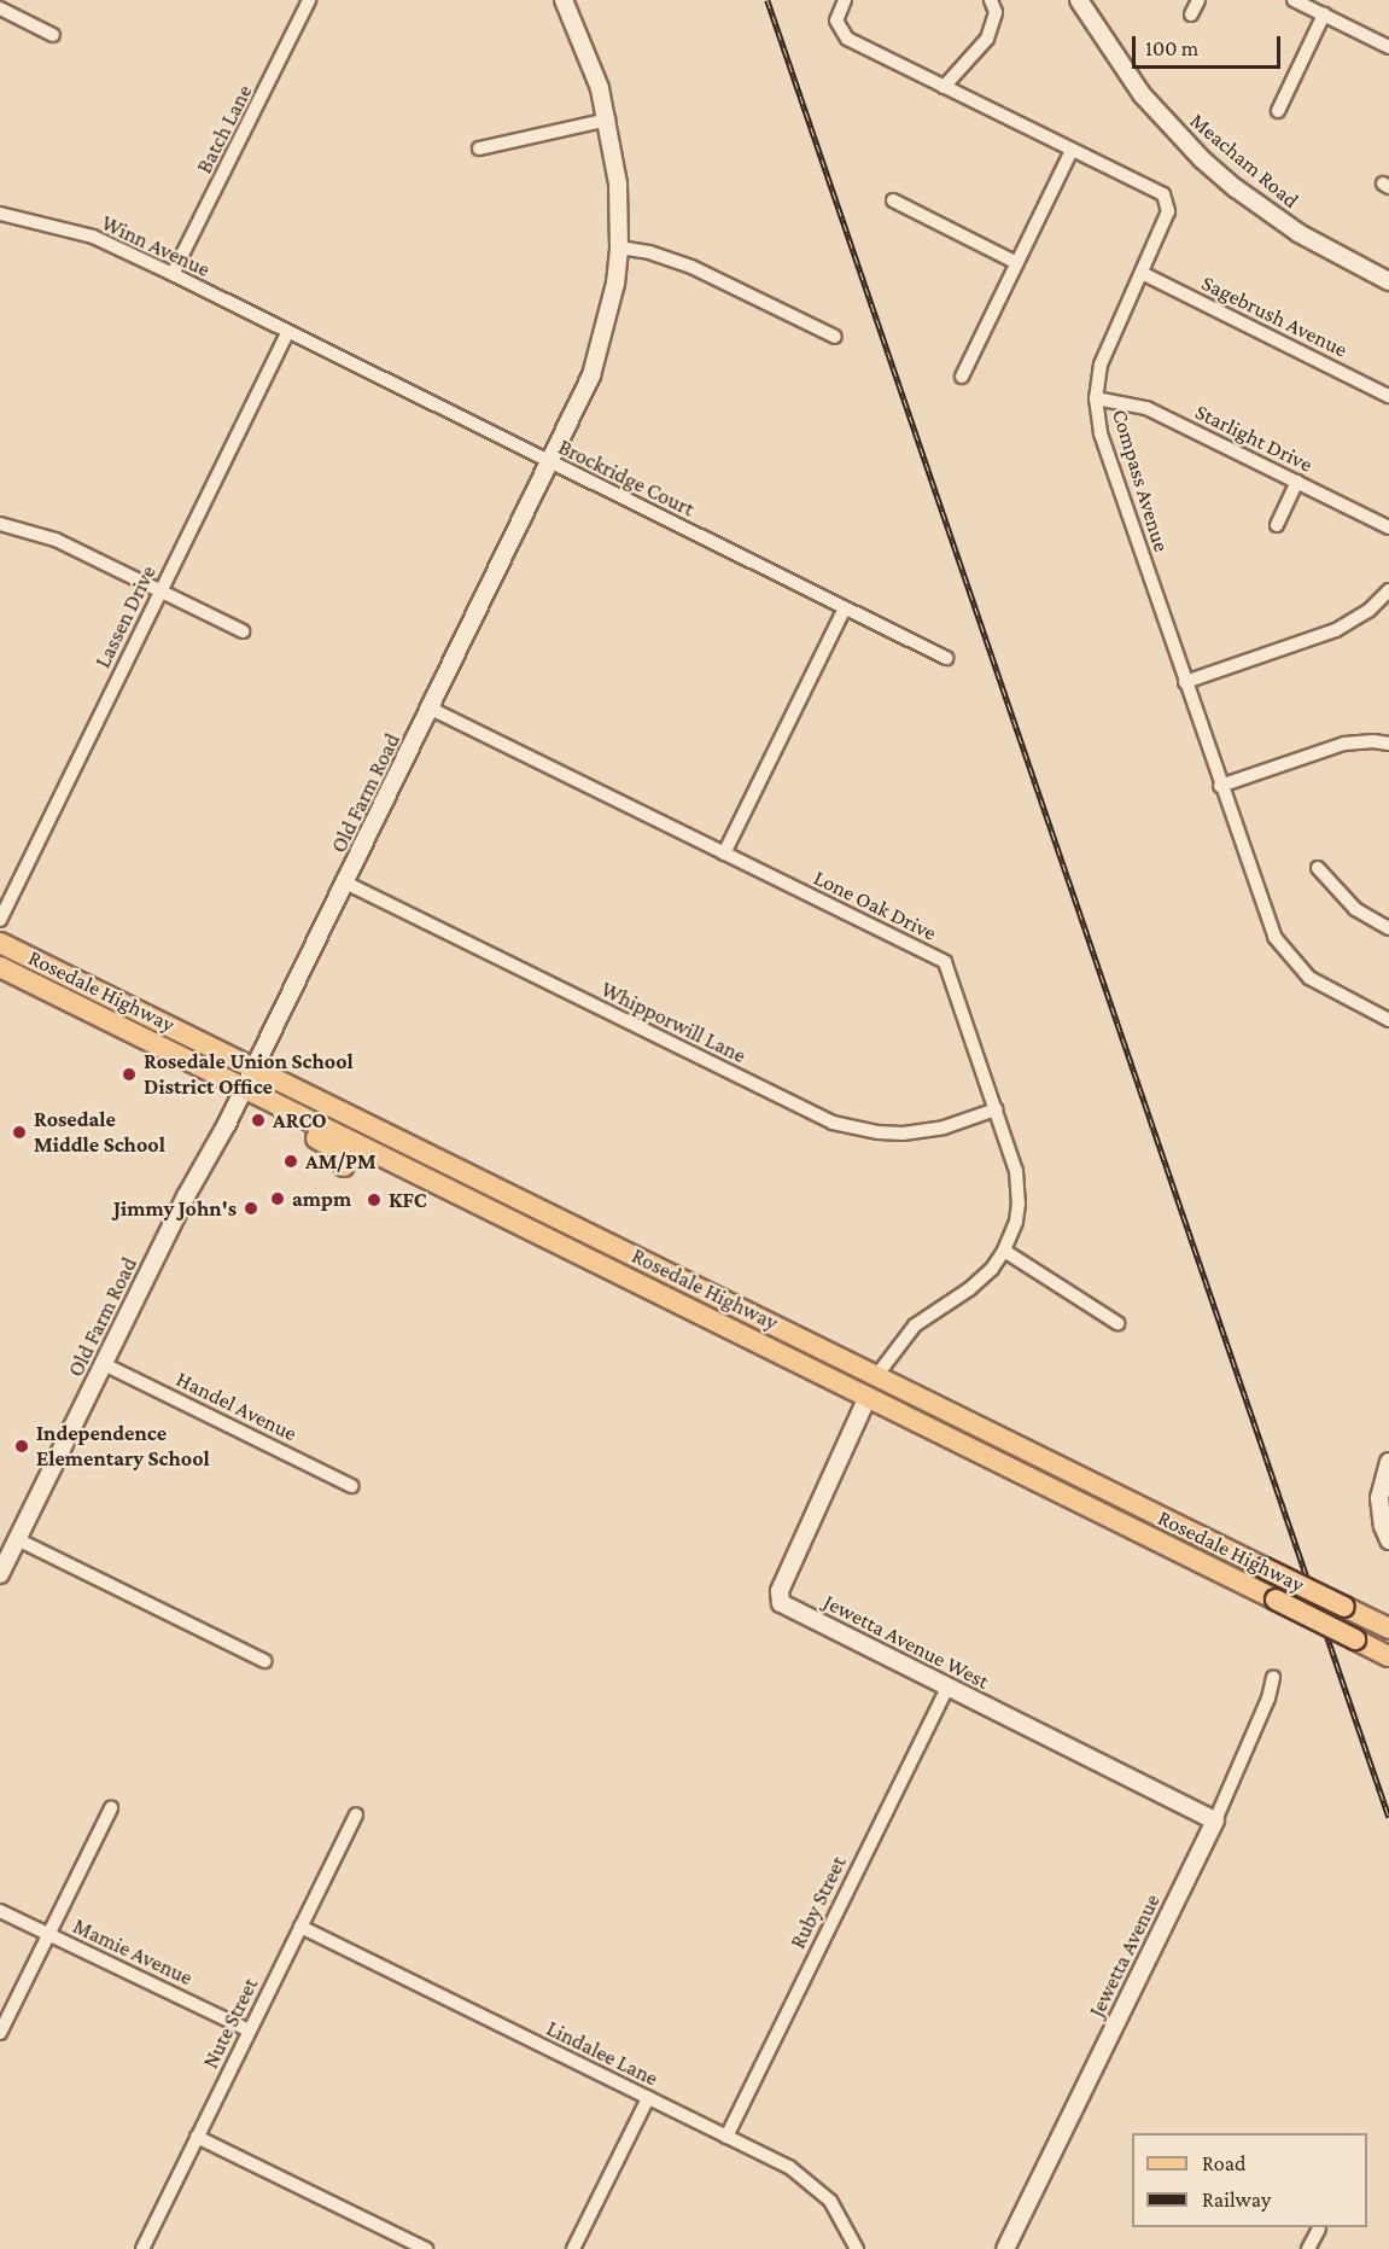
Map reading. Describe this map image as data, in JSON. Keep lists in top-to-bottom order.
{
  "streets": {
    "main road": ["Rosedale Highway"],
    "street": [
      "Batch Lane",
      "Meacham Road",
      "Winn Avenue",
      "Sagebrush Avenue",
      "Starlight Drive",
      "Brockridge Court",
      "Compass Avenue",
      "Lassen Drive",
      "Old Farm Road",
      "Lone Oak Drive",
      "Whipporwill Lane",
      "Handel Avenue",
      "Jewetta Avenue West",
      "Ruby Street",
      "Mamie Avenue",
      "Jewetta Avenue",
      "Nute Street",
      "Lindalee Lane"
    ]
  },
  "crossings": [
    ["Batch Lane", "Winn Avenue"],
    ["Winn Avenue", "Brockridge Court"],
    ["Winn Avenue", "Lassen Drive"],
    ["Sagebrush Avenue", "Compass Avenue"],
    ["Starlight Drive", "Compass Avenue"],
    ["Brockridge Court", "Lassen Drive"],
    ["Brockridge Court", "Old Farm Road"],
    ["Old Farm Road", "Lone Oak Drive"],
    ["Old Farm Road", "Rosedale Highway"],
    ["Old Farm Road", "Whipporwill Lane"],
    ["Old Farm Road", "Handel Avenue"],
    ["Lone Oak Drive", "Rosedale Highway"],
    ["Lone Oak Drive", "Whipporwill Lane"],
    ["Rosedale Highway", "Jewetta Avenue West"],
    ["Jewetta Avenue West", "Ruby Street"],
    ["Jewetta Avenue West", "Jewetta Avenue"],
    ["Ruby Street", "Lindalee Lane"],
    ["Mamie Avenue", "Nute Street"],
    ["Nute Street", "Lindalee Lane"]
  ],
  "places": [
    "Rosedale Union School District Office",
    "ARCO",
    "Rosedale Middle School",
    "AM/PM",
    "ampm",
    "KFC",
    "Jimmy John's",
    "Independence Elementary School"
  ],
  "legend": ["Road", "Railway"],
  "scale_bar": "100 m"
}
